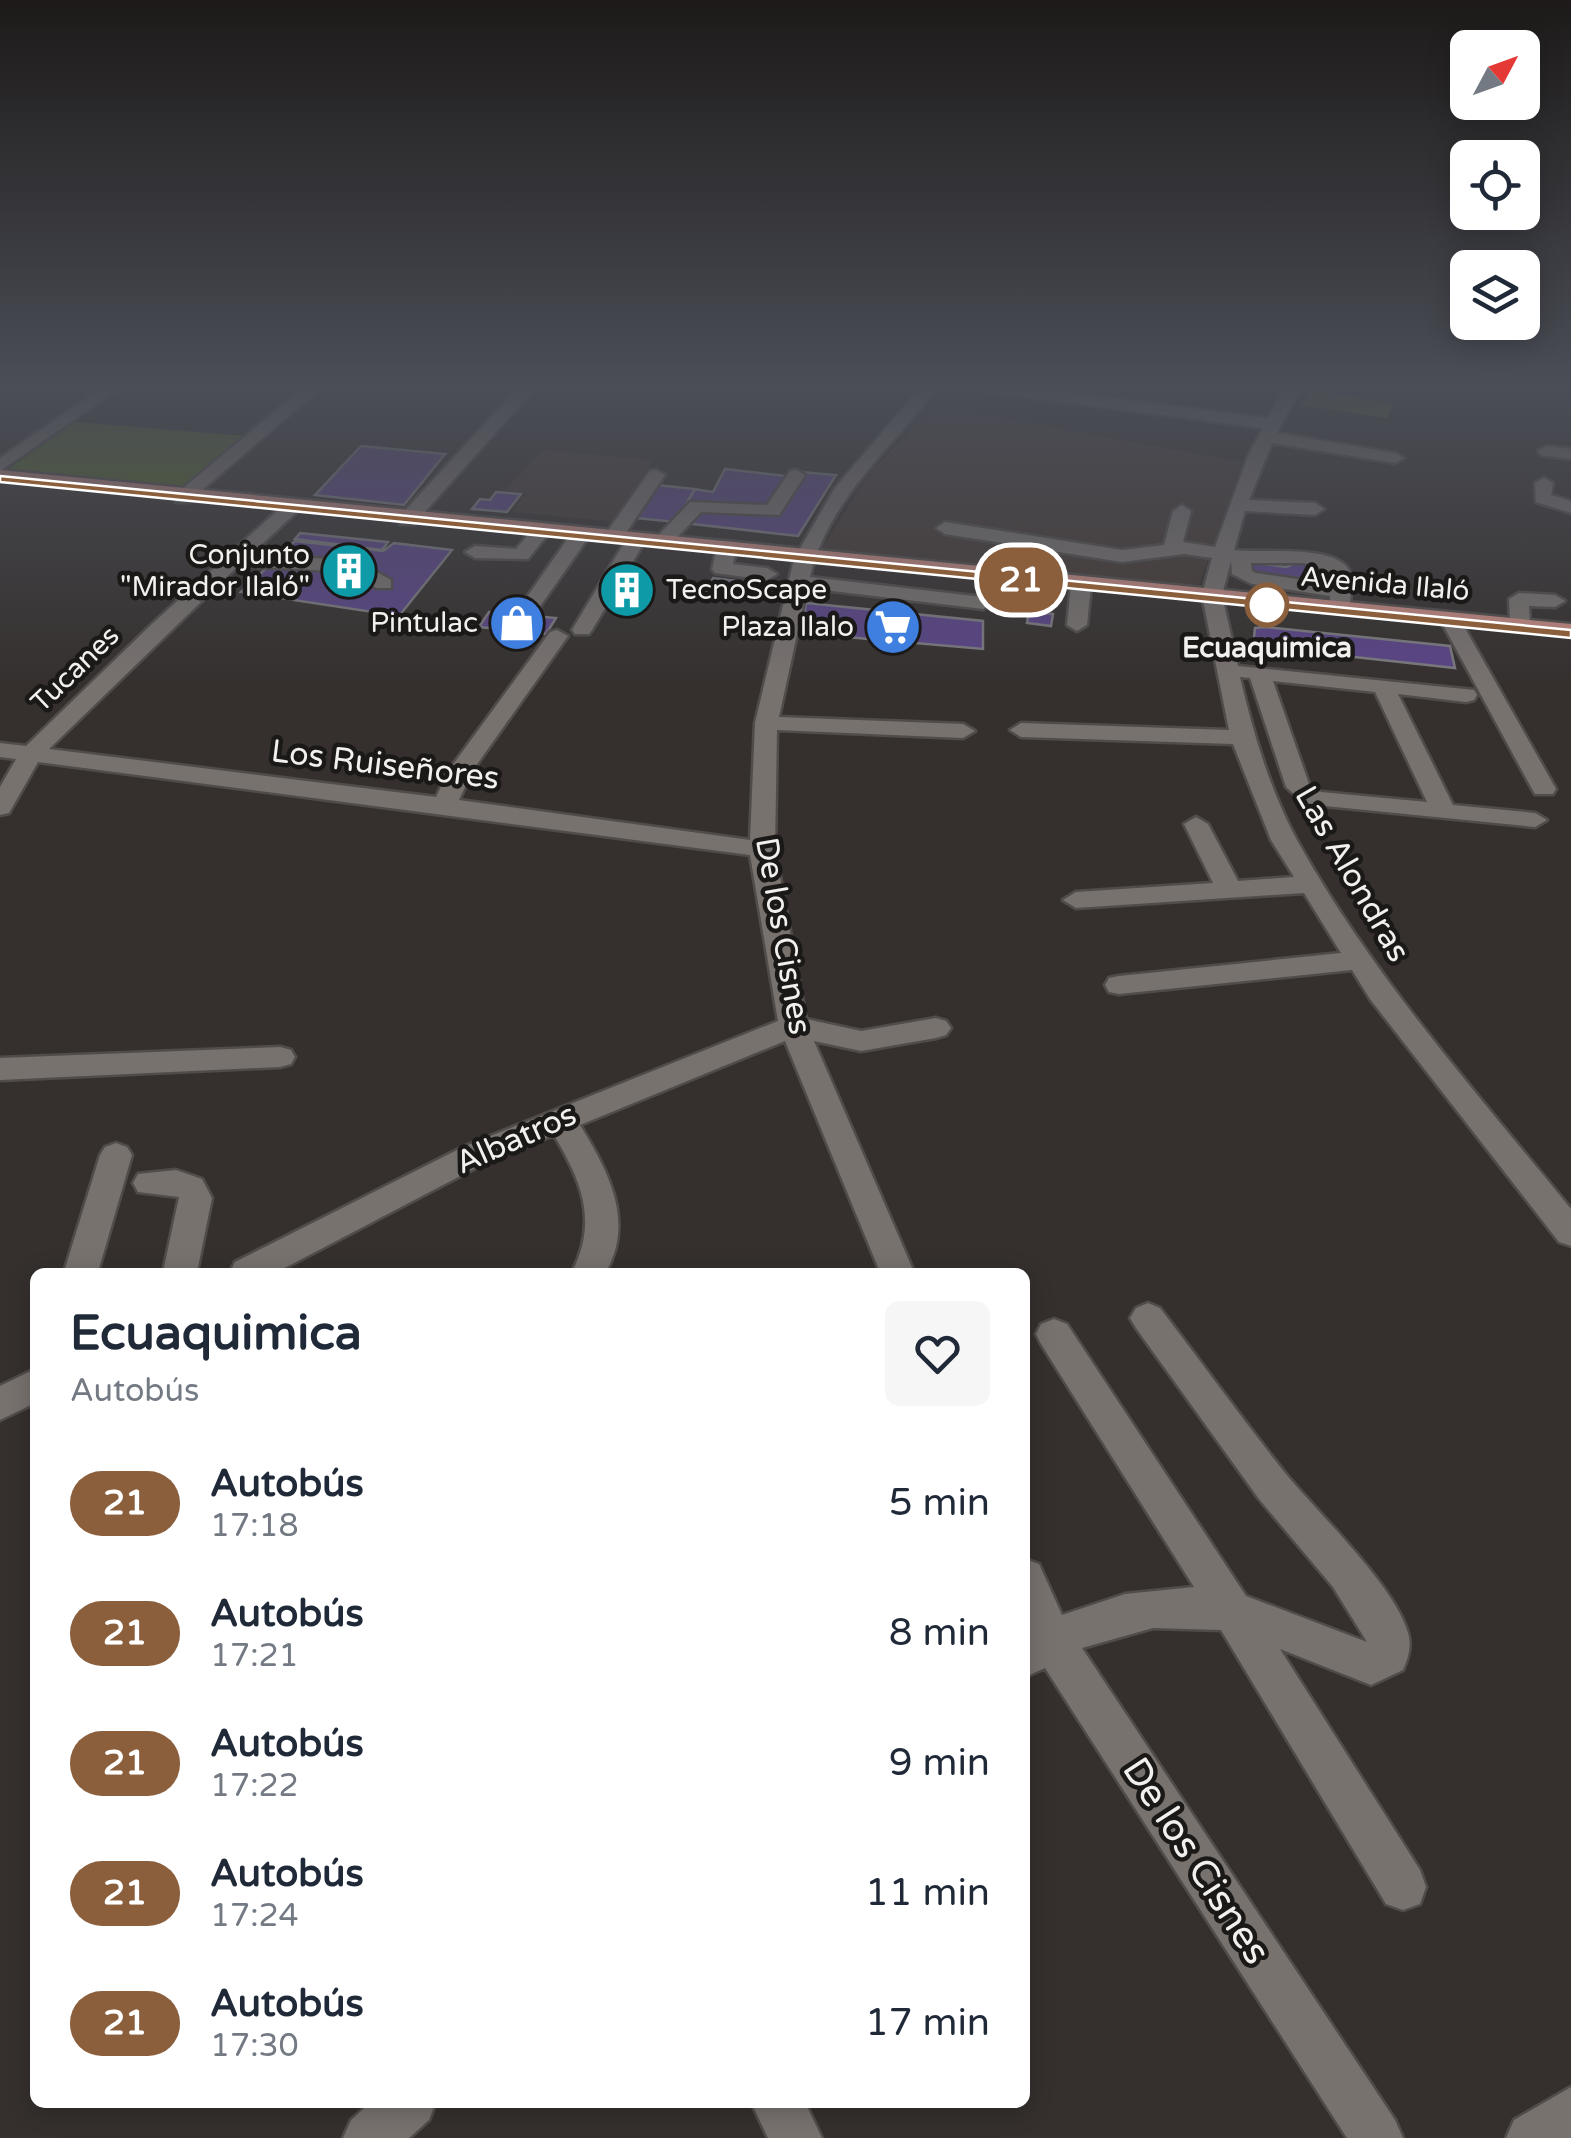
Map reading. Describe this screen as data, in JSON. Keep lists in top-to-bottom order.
{
  "streets": {
    "main road": ["Avenida Ilaló"],
    "street": [
      "Tucanes",
      "Los Ruiseñores",
      "Las Alondras",
      "De los Cisnes",
      "Albatros"
    ]
  },
  "crossings": [
    ["Avenida Ilaló", "Tucanes"],
    ["Avenida Ilaló", "Las Alondras"],
    ["Avenida Ilaló", "De los Cisnes"],
    ["Tucanes", "Los Ruiseñores"],
    ["Los Ruiseñores", "De los Cisnes"],
    ["De los Cisnes", "Albatros"]
  ],
  "places": {
    "building": ["Conjunto \"Mirador Ilaló\"", "TecnoScape"],
    "other": ["Ecuaquimica"],
    "shop": ["Pintulac"],
    "supermarket": ["Plaza Ilalo"]
  },
  "lines": ["bus line 21"],
  "north": "top right",
  "page": {
    "on_map": "21",
    "heading": ["Ecuaquimica", "Autobús"],
    "list": [
      {
        "mark": "21",
        "name": "Autobús",
        "note": "17:18",
        "value": "5 min"
      },
      {
        "mark": "21",
        "name": "Autobús",
        "note": "17:21",
        "value": "8 min"
      },
      {
        "mark": "21",
        "name": "Autobús",
        "note": "17:22",
        "value": "9 min"
      },
      {
        "mark": "21",
        "name": "Autobús",
        "note": "17:24",
        "value": "11 min"
      },
      {
        "mark": "21",
        "name": "Autobús",
        "note": "17:30",
        "value": "17 min"
      }
    ]
  }
}
